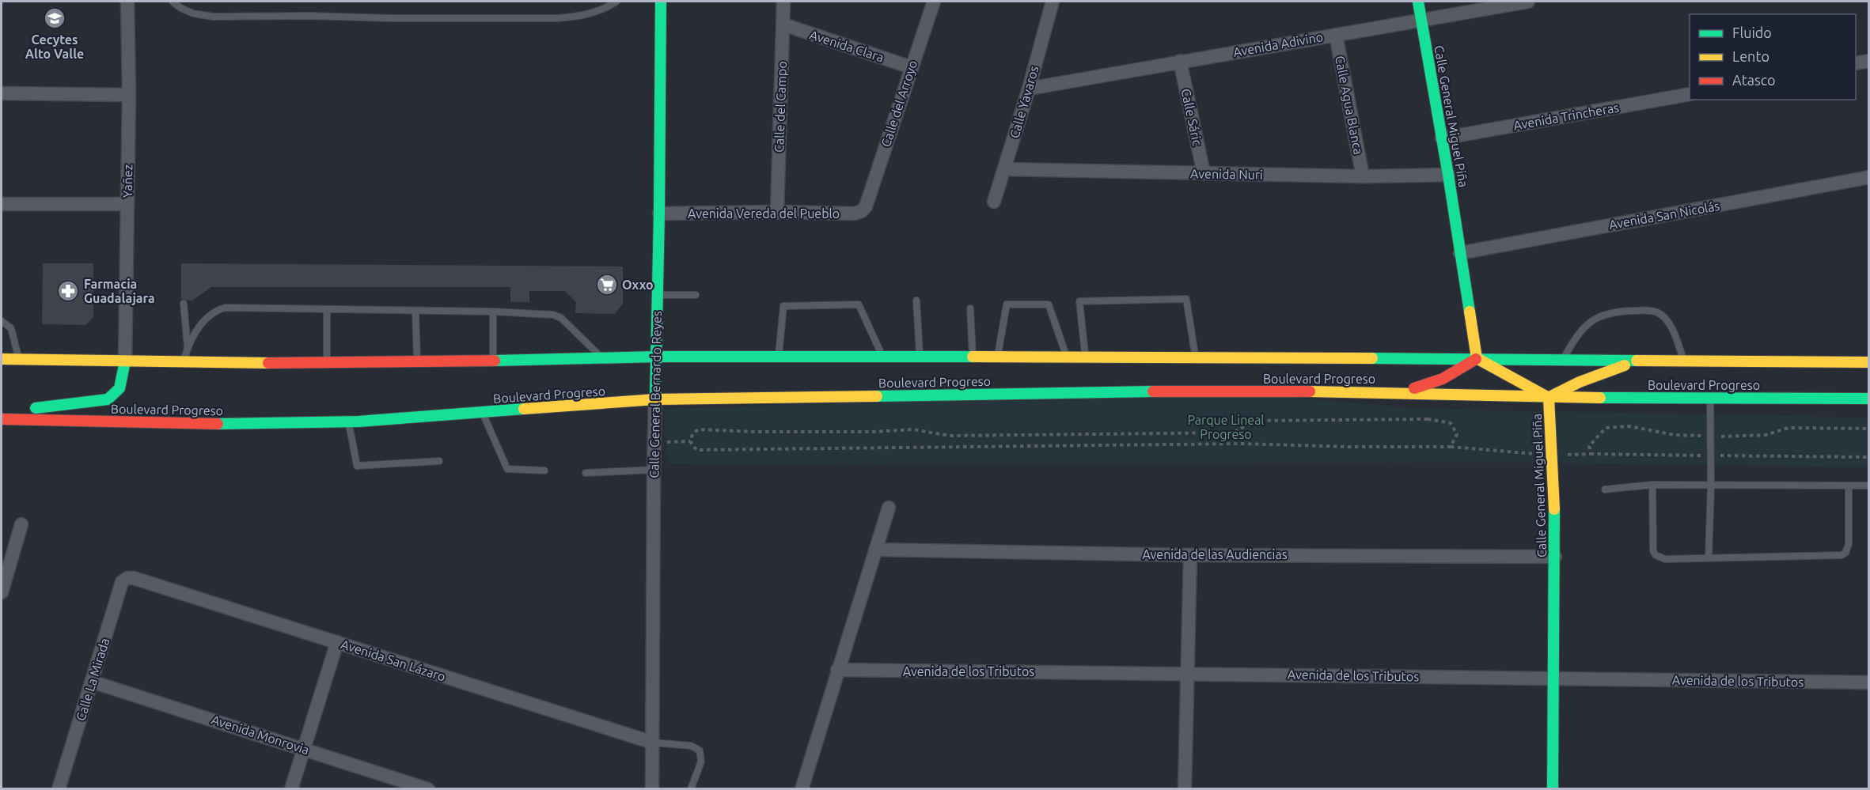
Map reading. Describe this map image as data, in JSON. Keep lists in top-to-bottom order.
{
  "streets": {
    "main road": ["Calle General Miguel Piña", "Boulevard Progreso", "Calle General Bernardo Reyes"],
    "street": [
      "Avenida Adivino",
      "Avenida Clara",
      "Calle Yavaros",
      "Calle del Arroyo",
      "Calle Agua Blanca",
      "Calle del Campo",
      "Avenida Trincheras",
      "Calle Sáric",
      "Avenida Nuri",
      "Yañez",
      "Avenida Vereda del Pueblo",
      "Avenida San Nicolás",
      "Avenida de las Audiencias",
      "Avenida San Lázaro",
      "Avenida de los Tributos",
      "Calle La Mirada",
      "Avenida Monrovia"
    ]
  },
  "crossings": [
    ["Avenida Adivino", "Calle Yavaros"],
    ["Avenida Adivino", "Calle Agua Blanca"],
    ["Avenida Adivino", "Calle General Miguel Piña"],
    ["Avenida Adivino", "Calle Sáric"],
    ["Avenida Clara", "Calle del Arroyo"],
    ["Avenida Clara", "Calle del Campo"],
    ["Calle Yavaros", "Avenida Nuri"],
    ["Calle del Arroyo", "Avenida Vereda del Pueblo"],
    ["Calle Agua Blanca", "Avenida Nuri"],
    ["Calle del Campo", "Avenida Vereda del Pueblo"],
    ["Calle General Miguel Piña", "Avenida Trincheras"],
    ["Calle General Miguel Piña", "Avenida Nuri"],
    ["Calle General Miguel Piña", "Avenida San Nicolás"],
    ["Calle General Miguel Piña", "Boulevard Progreso"],
    ["Calle General Miguel Piña", "Avenida de las Audiencias"],
    ["Calle General Miguel Piña", "Avenida de los Tributos"],
    ["Calle Sáric", "Avenida Nuri"],
    ["Yañez", "Boulevard Progreso"],
    ["Avenida Vereda del Pueblo", "Calle General Bernardo Reyes"],
    ["Boulevard Progreso", "Calle General Bernardo Reyes"],
    ["Calle General Bernardo Reyes", "Avenida San Lázaro"],
    ["Avenida San Lázaro", "Calle La Mirada"],
    ["Calle La Mirada", "Avenida Monrovia"]
  ],
  "parks": ["Parque Lineal Progreso"],
  "places": {
    "school or university": ["Cecytes Alto Valle"],
    "supermarket": ["Oxxo"],
    "pharmacy": ["Farmacia Guadalajara"]
  },
  "legend": ["Fluido", "Lento", "Atasco"]
}
